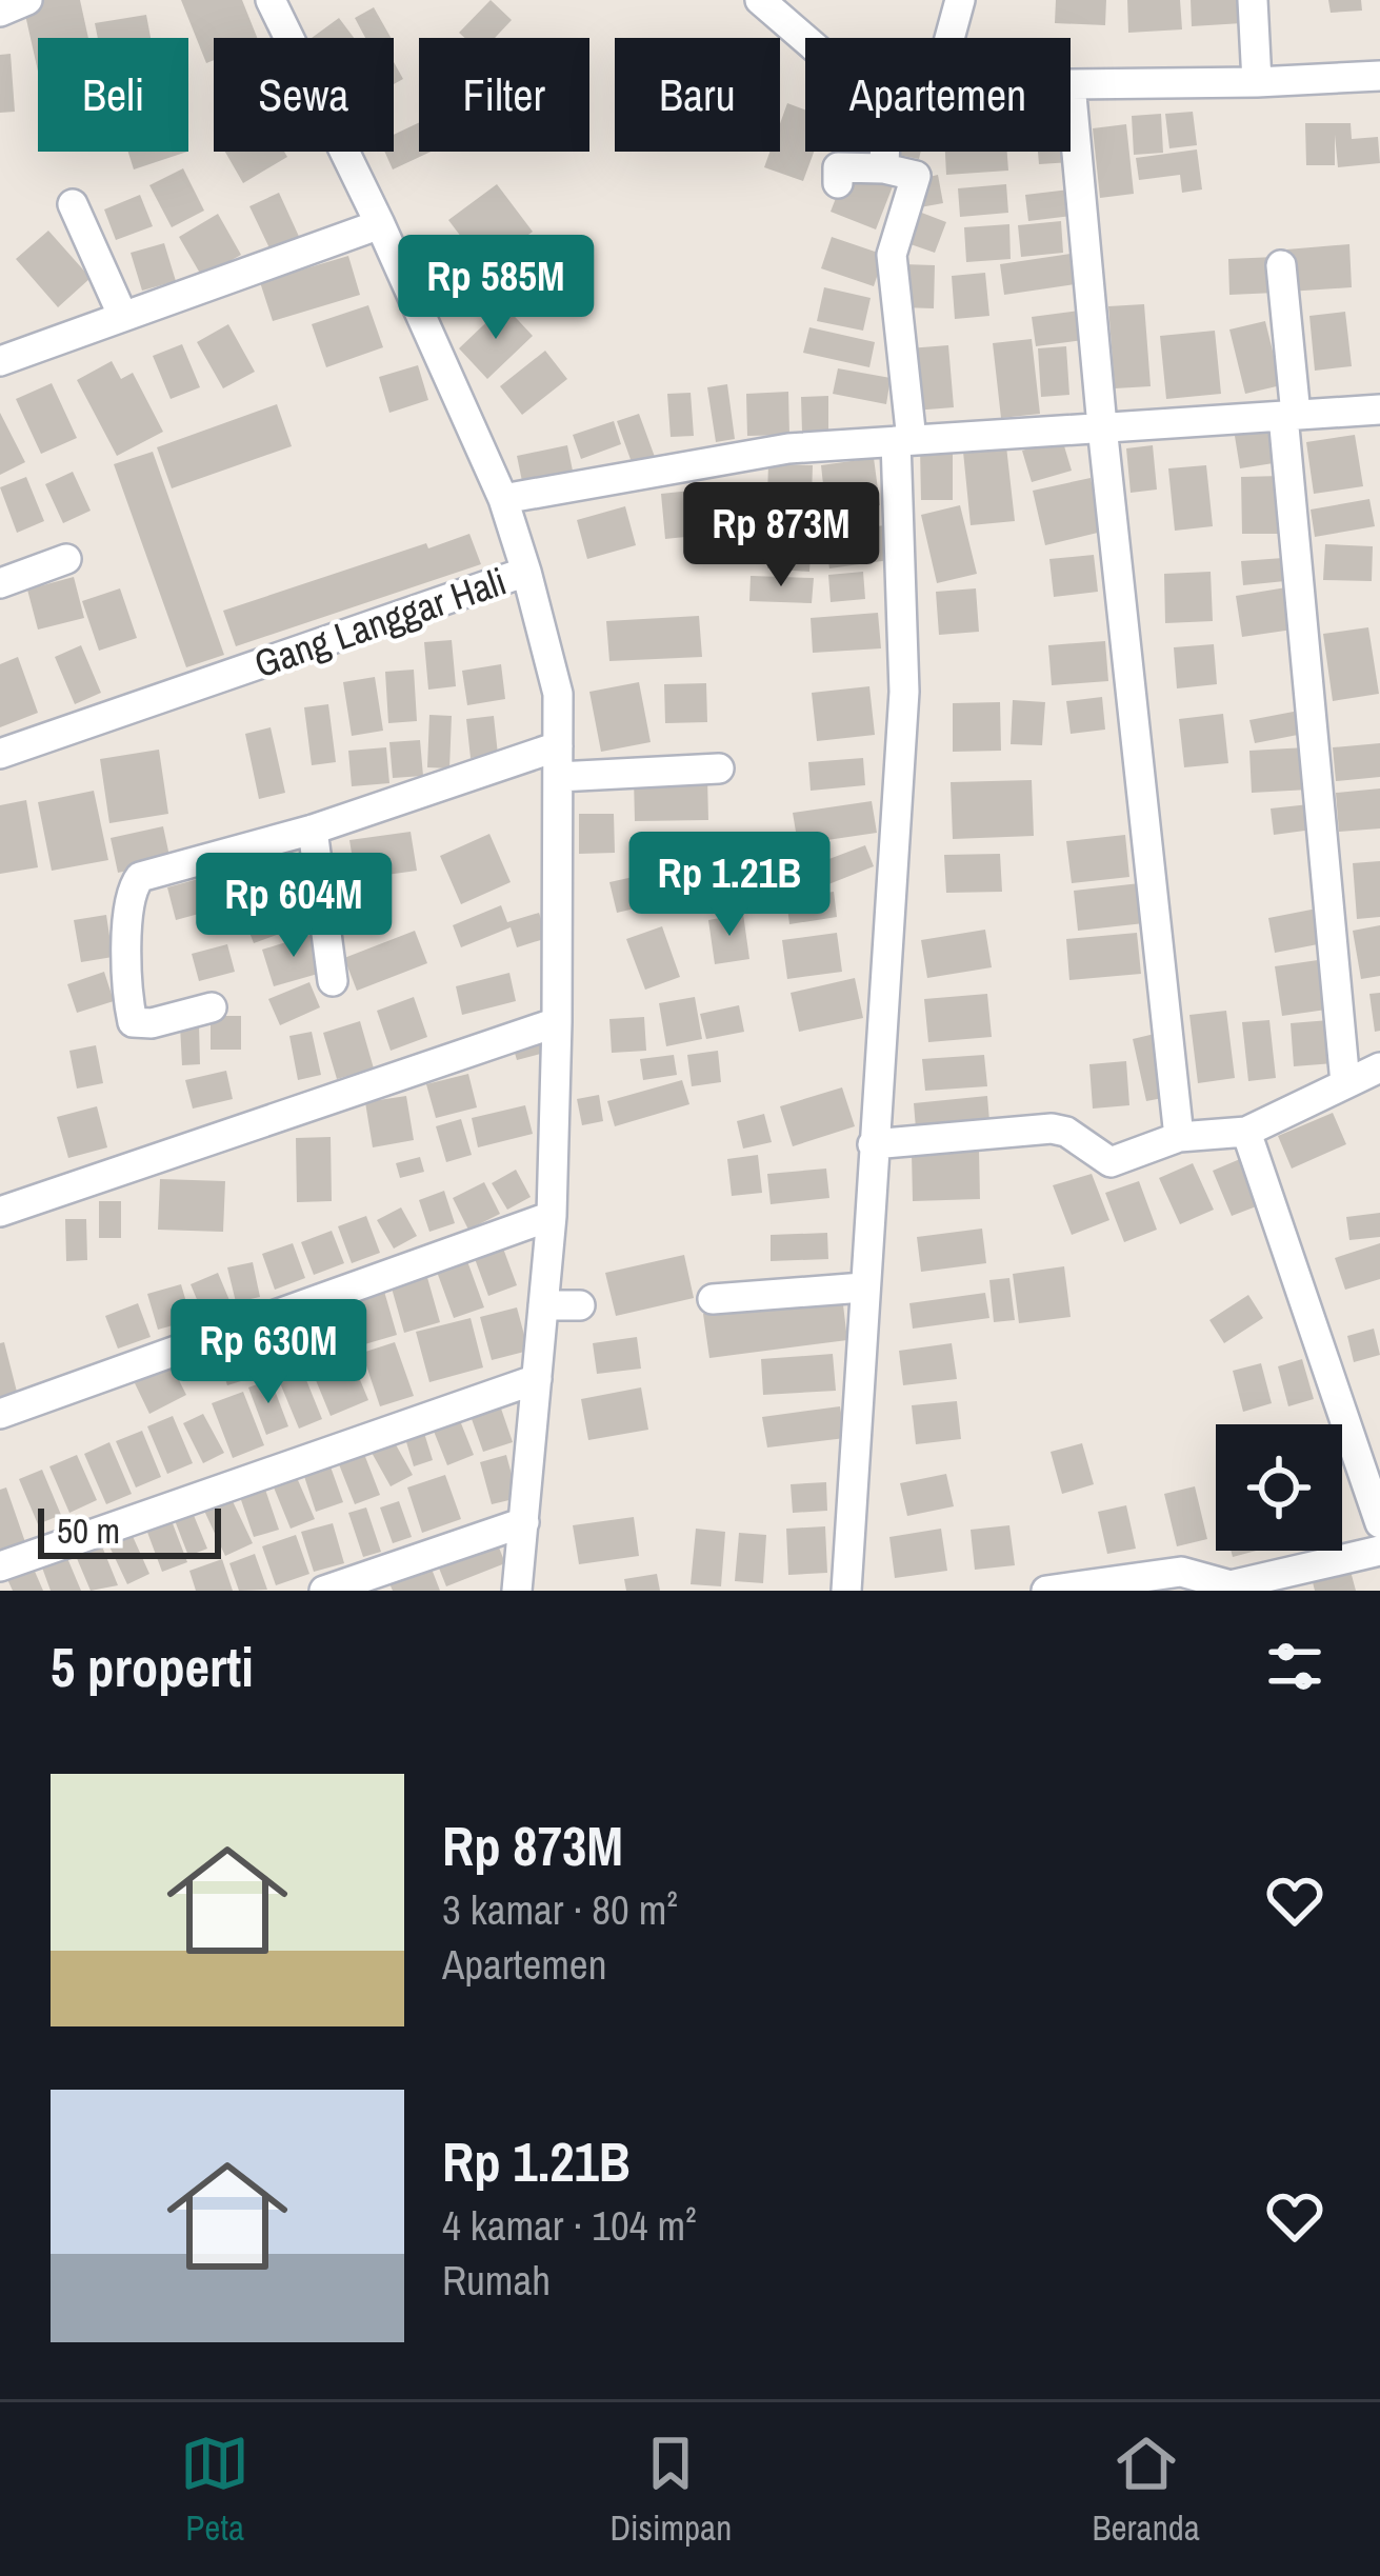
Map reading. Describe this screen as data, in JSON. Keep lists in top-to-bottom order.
{
  "streets": {
    "street": ["Gang Langgar Hali"]
  },
  "scale_bar": "50 m",
  "page": {
    "chip": [
      "Beli",
      "Sewa",
      "Filter",
      "Baru",
      "Apartemen"
    ],
    "price": [
      "Rp 585M",
      "Rp 873M",
      "Rp 1.21B",
      "Rp 604M",
      "Rp 630M"
    ],
    "scale": "50 m",
    "heading": "5 properti",
    "list": [
      {
        "name": "Rp 873M",
        "note": "3 kamar · 80 m² · Apartemen"
      },
      {
        "name": "Rp 1.21B",
        "note": "4 kamar · 104 m² · Rumah"
      }
    ],
    "tabs": ["Peta", "Disimpan", "Beranda"]
  }
}
